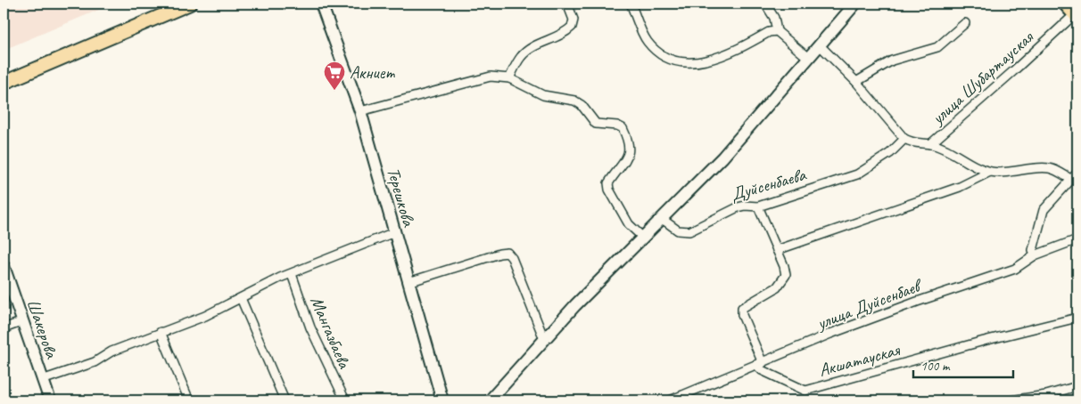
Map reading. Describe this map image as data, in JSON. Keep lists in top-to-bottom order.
{
  "streets": {
    "street": [
      "улица Шубартауская",
      "Дуйсенбаева",
      "Терешкова",
      "улица Дуйсенбаев",
      "Шакерова",
      "Мангазбаева",
      "Акшатауская"
    ]
  },
  "crossings": [
    ["улица Дуйсенбаев", "Акшатауская"]
  ],
  "places": {
    "supermarket": ["Акниет"]
  },
  "scale_bar": "100 m"
}
